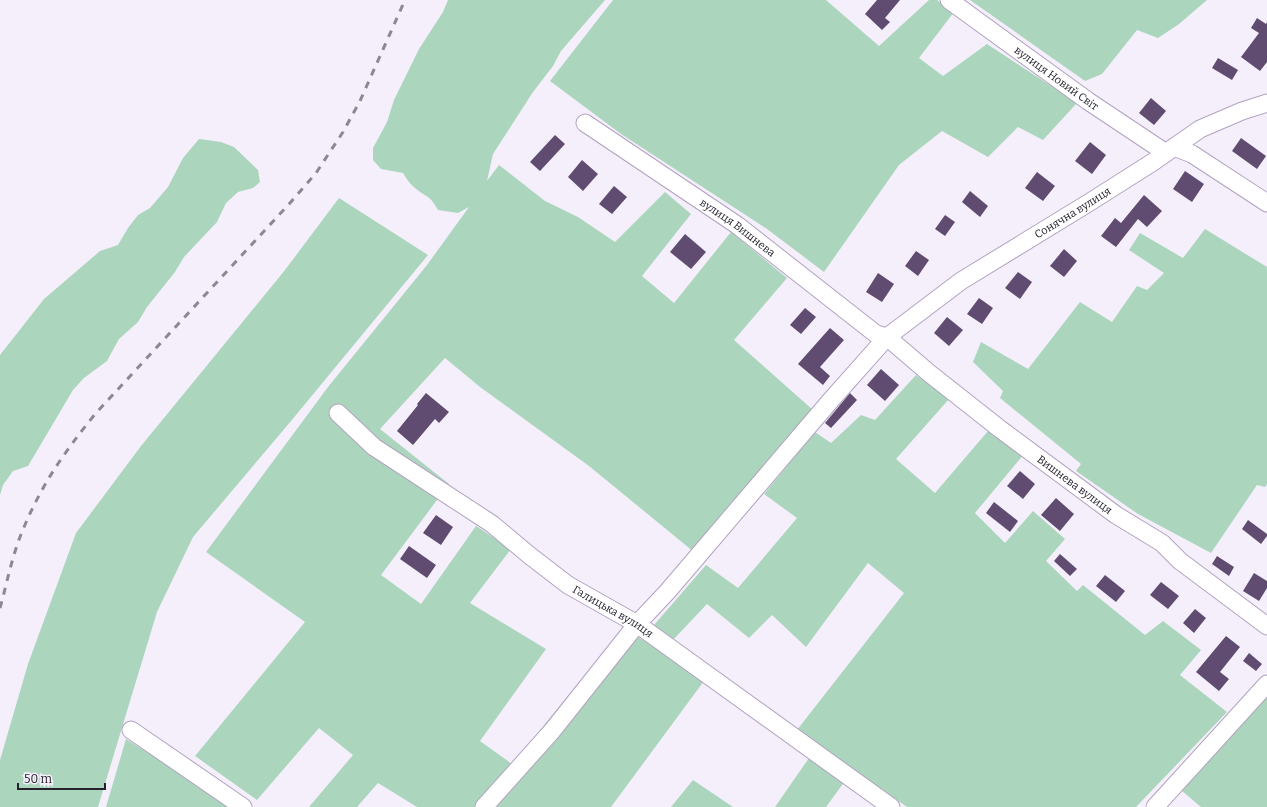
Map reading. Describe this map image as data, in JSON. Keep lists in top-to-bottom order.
{
  "streets": {
    "street": [
      "вулиця Новий Світ",
      "Сонячна вулиця",
      "вулиця Вишнева",
      "Вишнева вулиця",
      "Галицька вулиця"
    ]
  },
  "crossings": [
    ["вулиця Новий Світ", "Сонячна вулиця"],
    ["Сонячна вулиця", "вулиця Вишнева"],
    ["Сонячна вулиця", "Вишнева вулиця"],
    ["Сонячна вулиця", "Галицька вулиця"],
    ["вулиця Вишнева", "Вишнева вулиця"]
  ],
  "scale_bar": "50 m"
}
